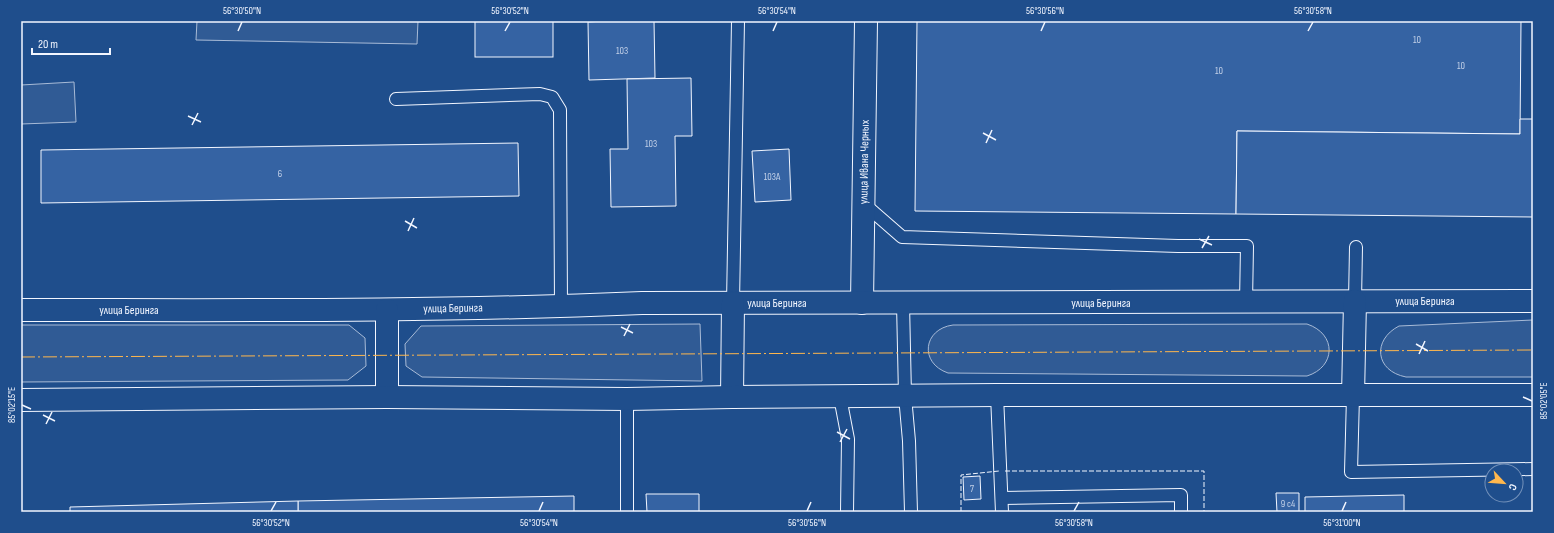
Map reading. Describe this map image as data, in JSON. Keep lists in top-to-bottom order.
{
  "streets": {
    "street": ["улица Ивана Черных", "улица Беринга"]
  },
  "crossings": [
    ["улица Ивана Черных", "улица Беринга"]
  ],
  "house_numbers": [
    "10",
    "103",
    "10",
    "10",
    "103",
    "6",
    "103А",
    "7",
    "9 с4"
  ],
  "scale_bar": "20 m",
  "north": "bottom right",
  "coordinates": [
    "56°30'50\"N",
    "56°30'52\"N",
    "56°30'54\"N",
    "56°30'56\"N",
    "56°30'58\"N",
    "85°02'05\"E",
    "85°02'15\"E",
    "56°31'00\"N"
  ]
}
